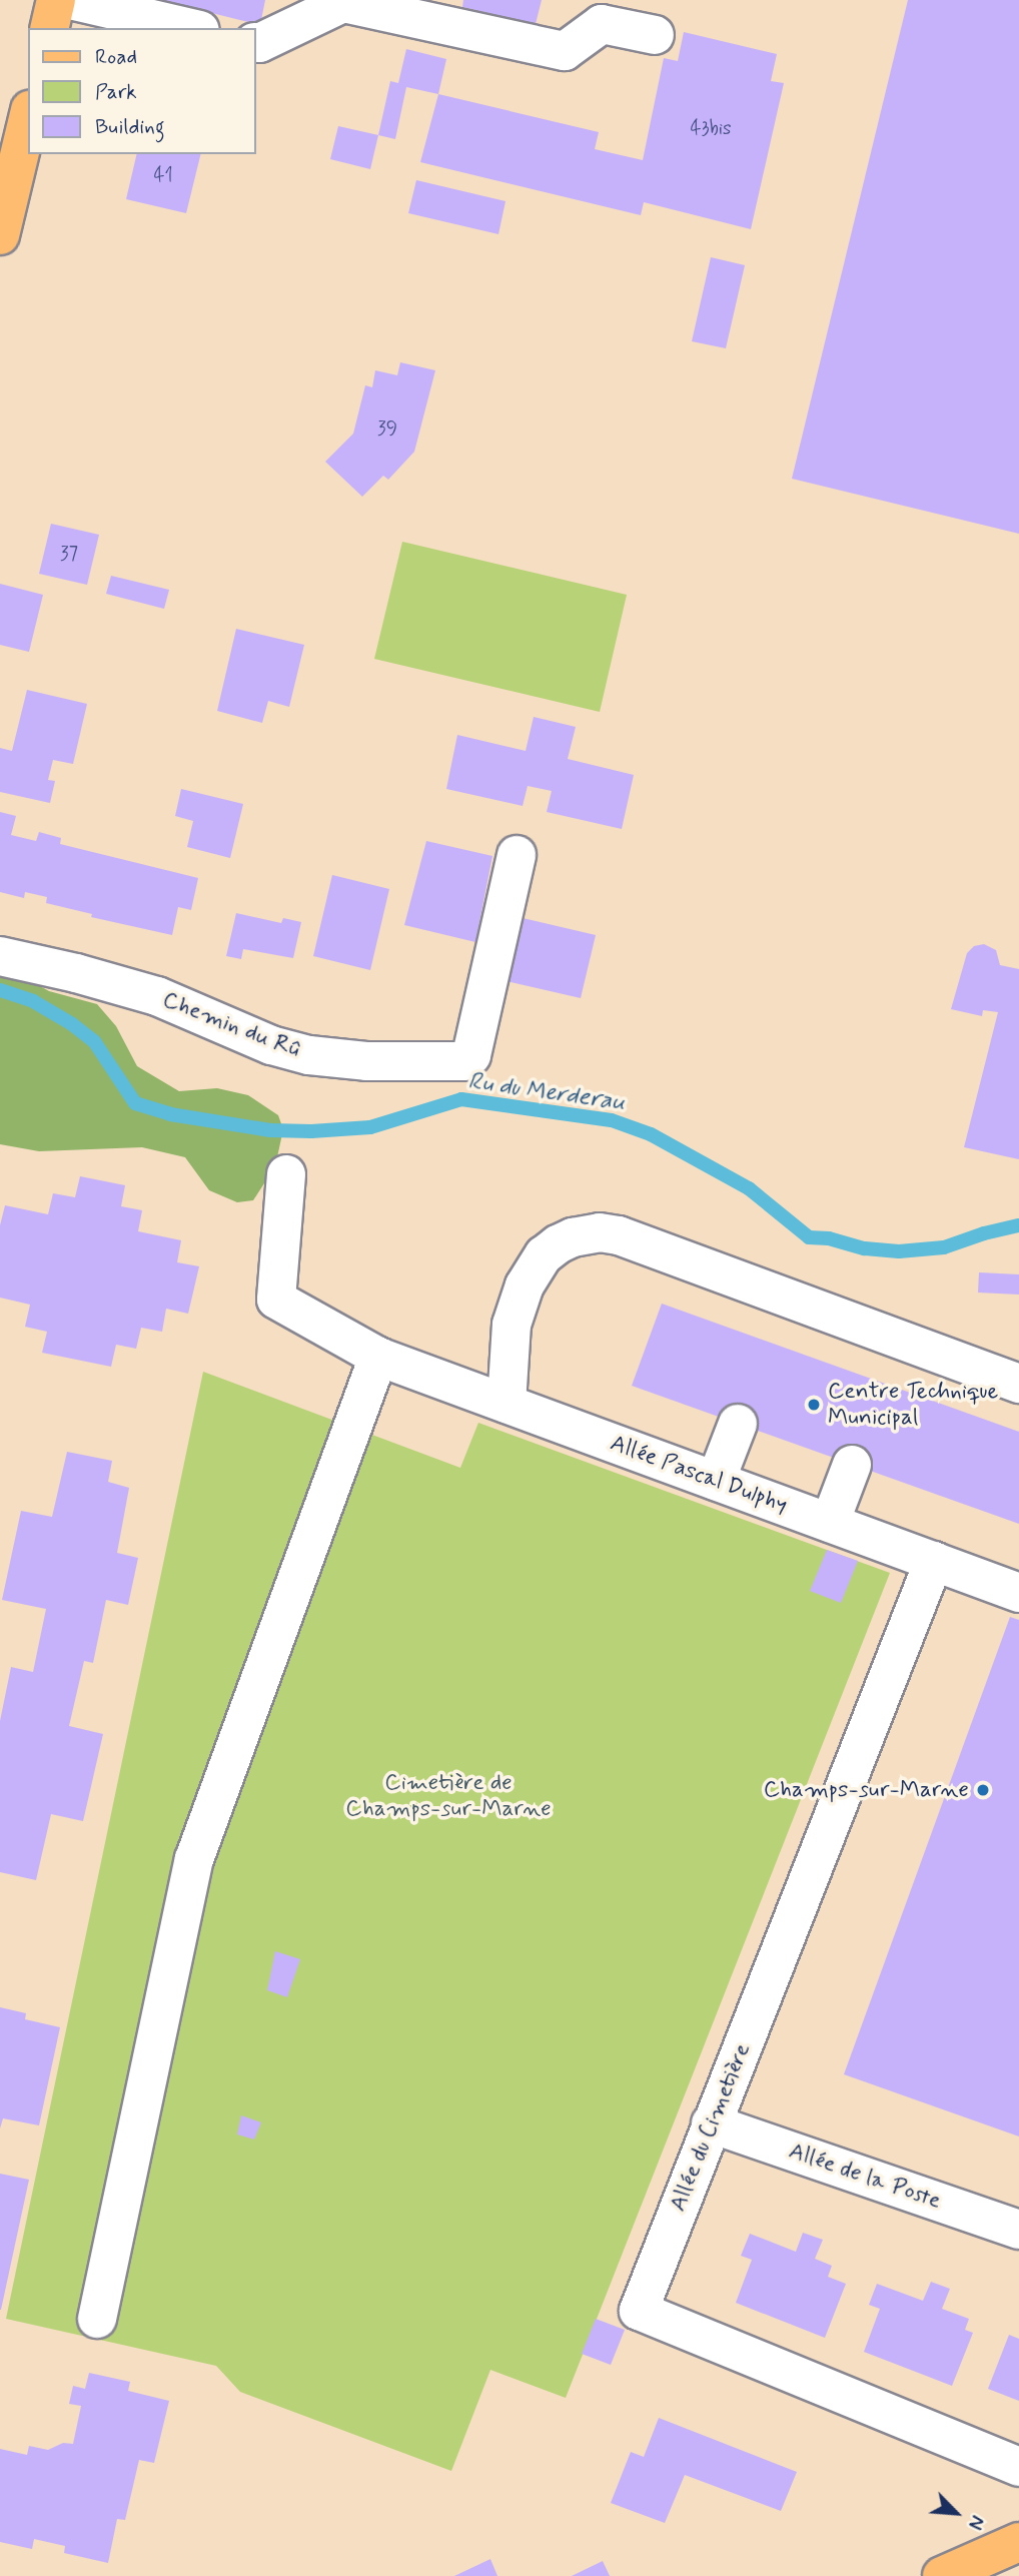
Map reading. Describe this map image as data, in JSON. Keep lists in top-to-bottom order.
{
  "streets": {
    "street": [
      "Chemin du Rû",
      "Allée Pascal Dulphy",
      "Allée du Cimetière",
      "Allée de la Poste"
    ]
  },
  "crossings": [
    ["Allée Pascal Dulphy", "Allée du Cimetière"],
    ["Allée du Cimetière", "Allée de la Poste"]
  ],
  "water": ["Ru du Merderau"],
  "parks": ["Cimetière de Champs-sur-Marne"],
  "places": ["Centre Technique Municipal", "Champs-sur-Marne"],
  "house_numbers": [
    "43bis",
    "41",
    "39",
    "37"
  ],
  "legend": ["Road", "Park", "Building"],
  "north": "bottom right"
}
